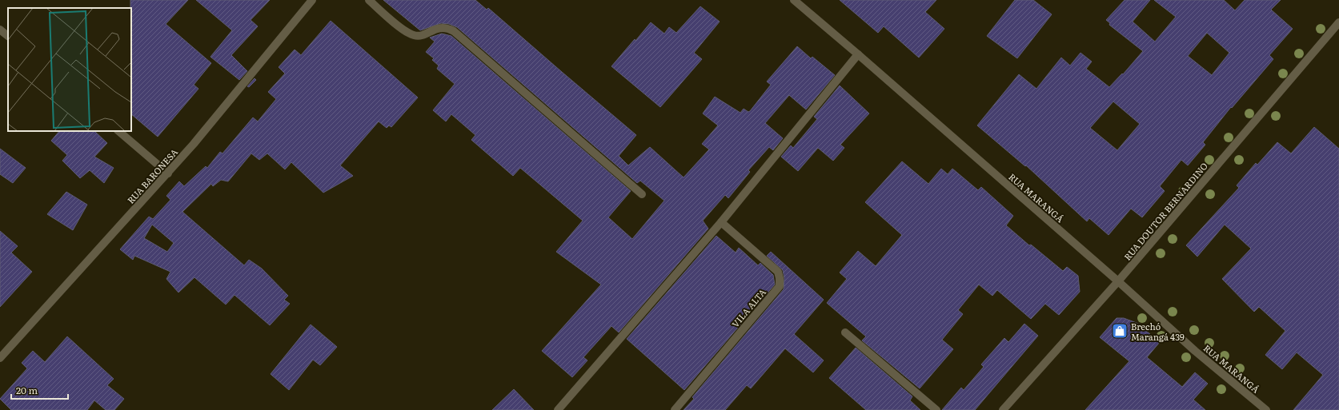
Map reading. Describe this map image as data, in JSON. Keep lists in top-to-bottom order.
{
  "streets": {
    "street": [
      "RUA BARONESA",
      "RUA MARANGÁ",
      "RUA DOUTOR BERNARDINO",
      "VILA ALTA"
    ]
  },
  "crossings": [
    ["RUA MARANGÁ", "RUA DOUTOR BERNARDINO"]
  ],
  "places": {
    "shop": ["Brechó Marangá 439"]
  },
  "scale_bar": "20 m"
}
